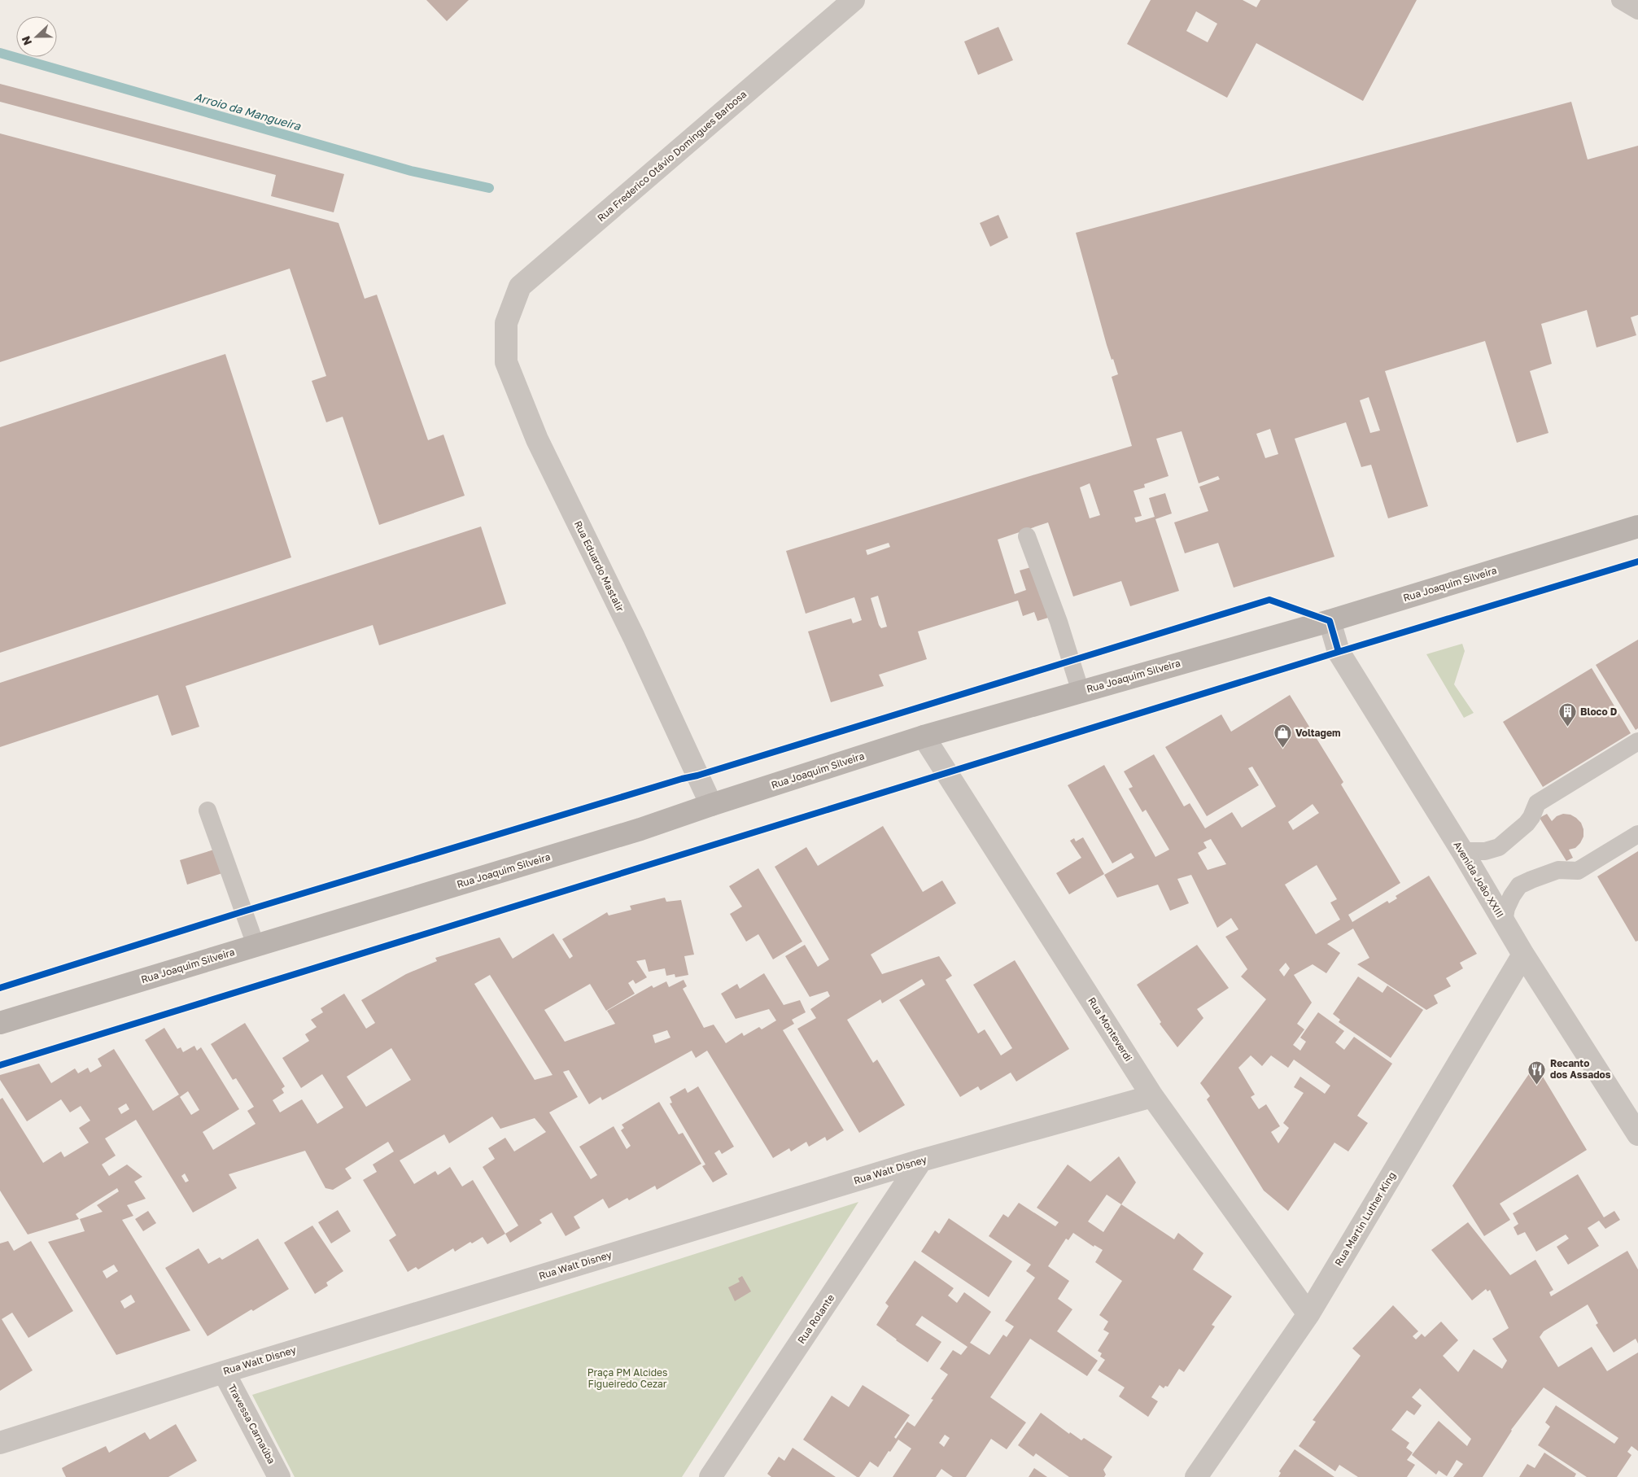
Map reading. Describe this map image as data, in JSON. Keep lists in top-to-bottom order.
{
  "streets": {
    "street": [
      "Rua Frederico Otávio Domingues Barbosa",
      "Rua Eduardo Mastalir",
      "Rua Joaquim Silveira",
      "Avenida João XXIII",
      "Rua Monteverdi",
      "Rua Walt Disney",
      "Rua Martin Luther King",
      "Rua Rolante",
      "Travessa Carnaúba"
    ]
  },
  "crossings": [
    ["Rua Frederico Otávio Domingues Barbosa", "Rua Eduardo Mastalir"],
    ["Rua Eduardo Mastalir", "Rua Joaquim Silveira"],
    ["Rua Joaquim Silveira", "Avenida João XXIII"],
    ["Rua Joaquim Silveira", "Rua Monteverdi"],
    ["Avenida João XXIII", "Rua Martin Luther King"],
    ["Rua Monteverdi", "Rua Walt Disney"],
    ["Rua Monteverdi", "Rua Martin Luther King"],
    ["Rua Walt Disney", "Rua Rolante"],
    ["Rua Walt Disney", "Travessa Carnaúba"]
  ],
  "water": ["Arroio da Mangueira"],
  "parks": ["Praça PM Alcides Figueiredo Cezar"],
  "places": {
    "building": ["Bloco D"],
    "shop": ["Voltagem"],
    "restaurant": ["Recanto dos Assados"]
  },
  "north": "left"
}
